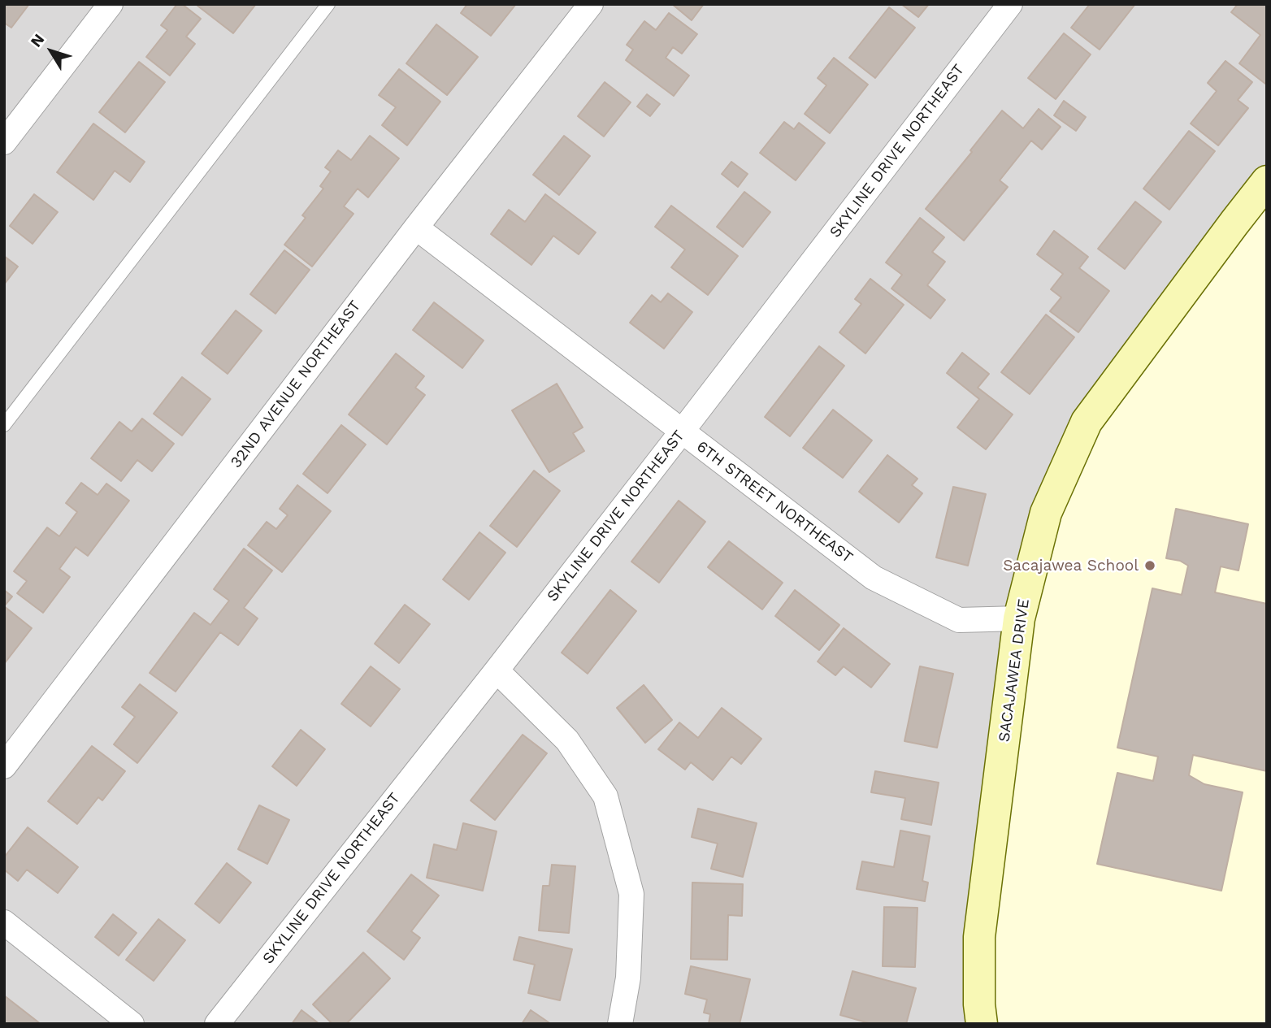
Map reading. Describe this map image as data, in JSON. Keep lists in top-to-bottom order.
{
  "streets": {
    "street": [
      "SKYLINE DRIVE NORTHEAST",
      "32ND AVENUE NORTHEAST",
      "6TH STREET NORTHEAST",
      "SACAJAWEA DRIVE"
    ]
  },
  "crossings": [
    ["SKYLINE DRIVE NORTHEAST", "6TH STREET NORTHEAST"],
    ["32ND AVENUE NORTHEAST", "6TH STREET NORTHEAST"],
    ["6TH STREET NORTHEAST", "SACAJAWEA DRIVE"]
  ],
  "places": ["Sacajawea School"],
  "north": "top left"
}
